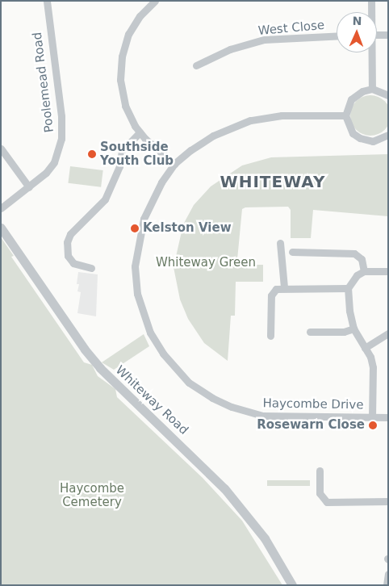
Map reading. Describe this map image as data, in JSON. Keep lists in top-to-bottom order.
{
  "streets": {
    "street": [
      "West Close",
      "Poolemead Road",
      "Whiteway Road",
      "Haycombe Drive"
    ]
  },
  "districts": ["WHITEWAY"],
  "parks": ["Whiteway Green", "Haycombe Cemetery"],
  "places": ["Southside Youth Club", "Kelston View", "Rosewarn Close"],
  "north": "top"
}
